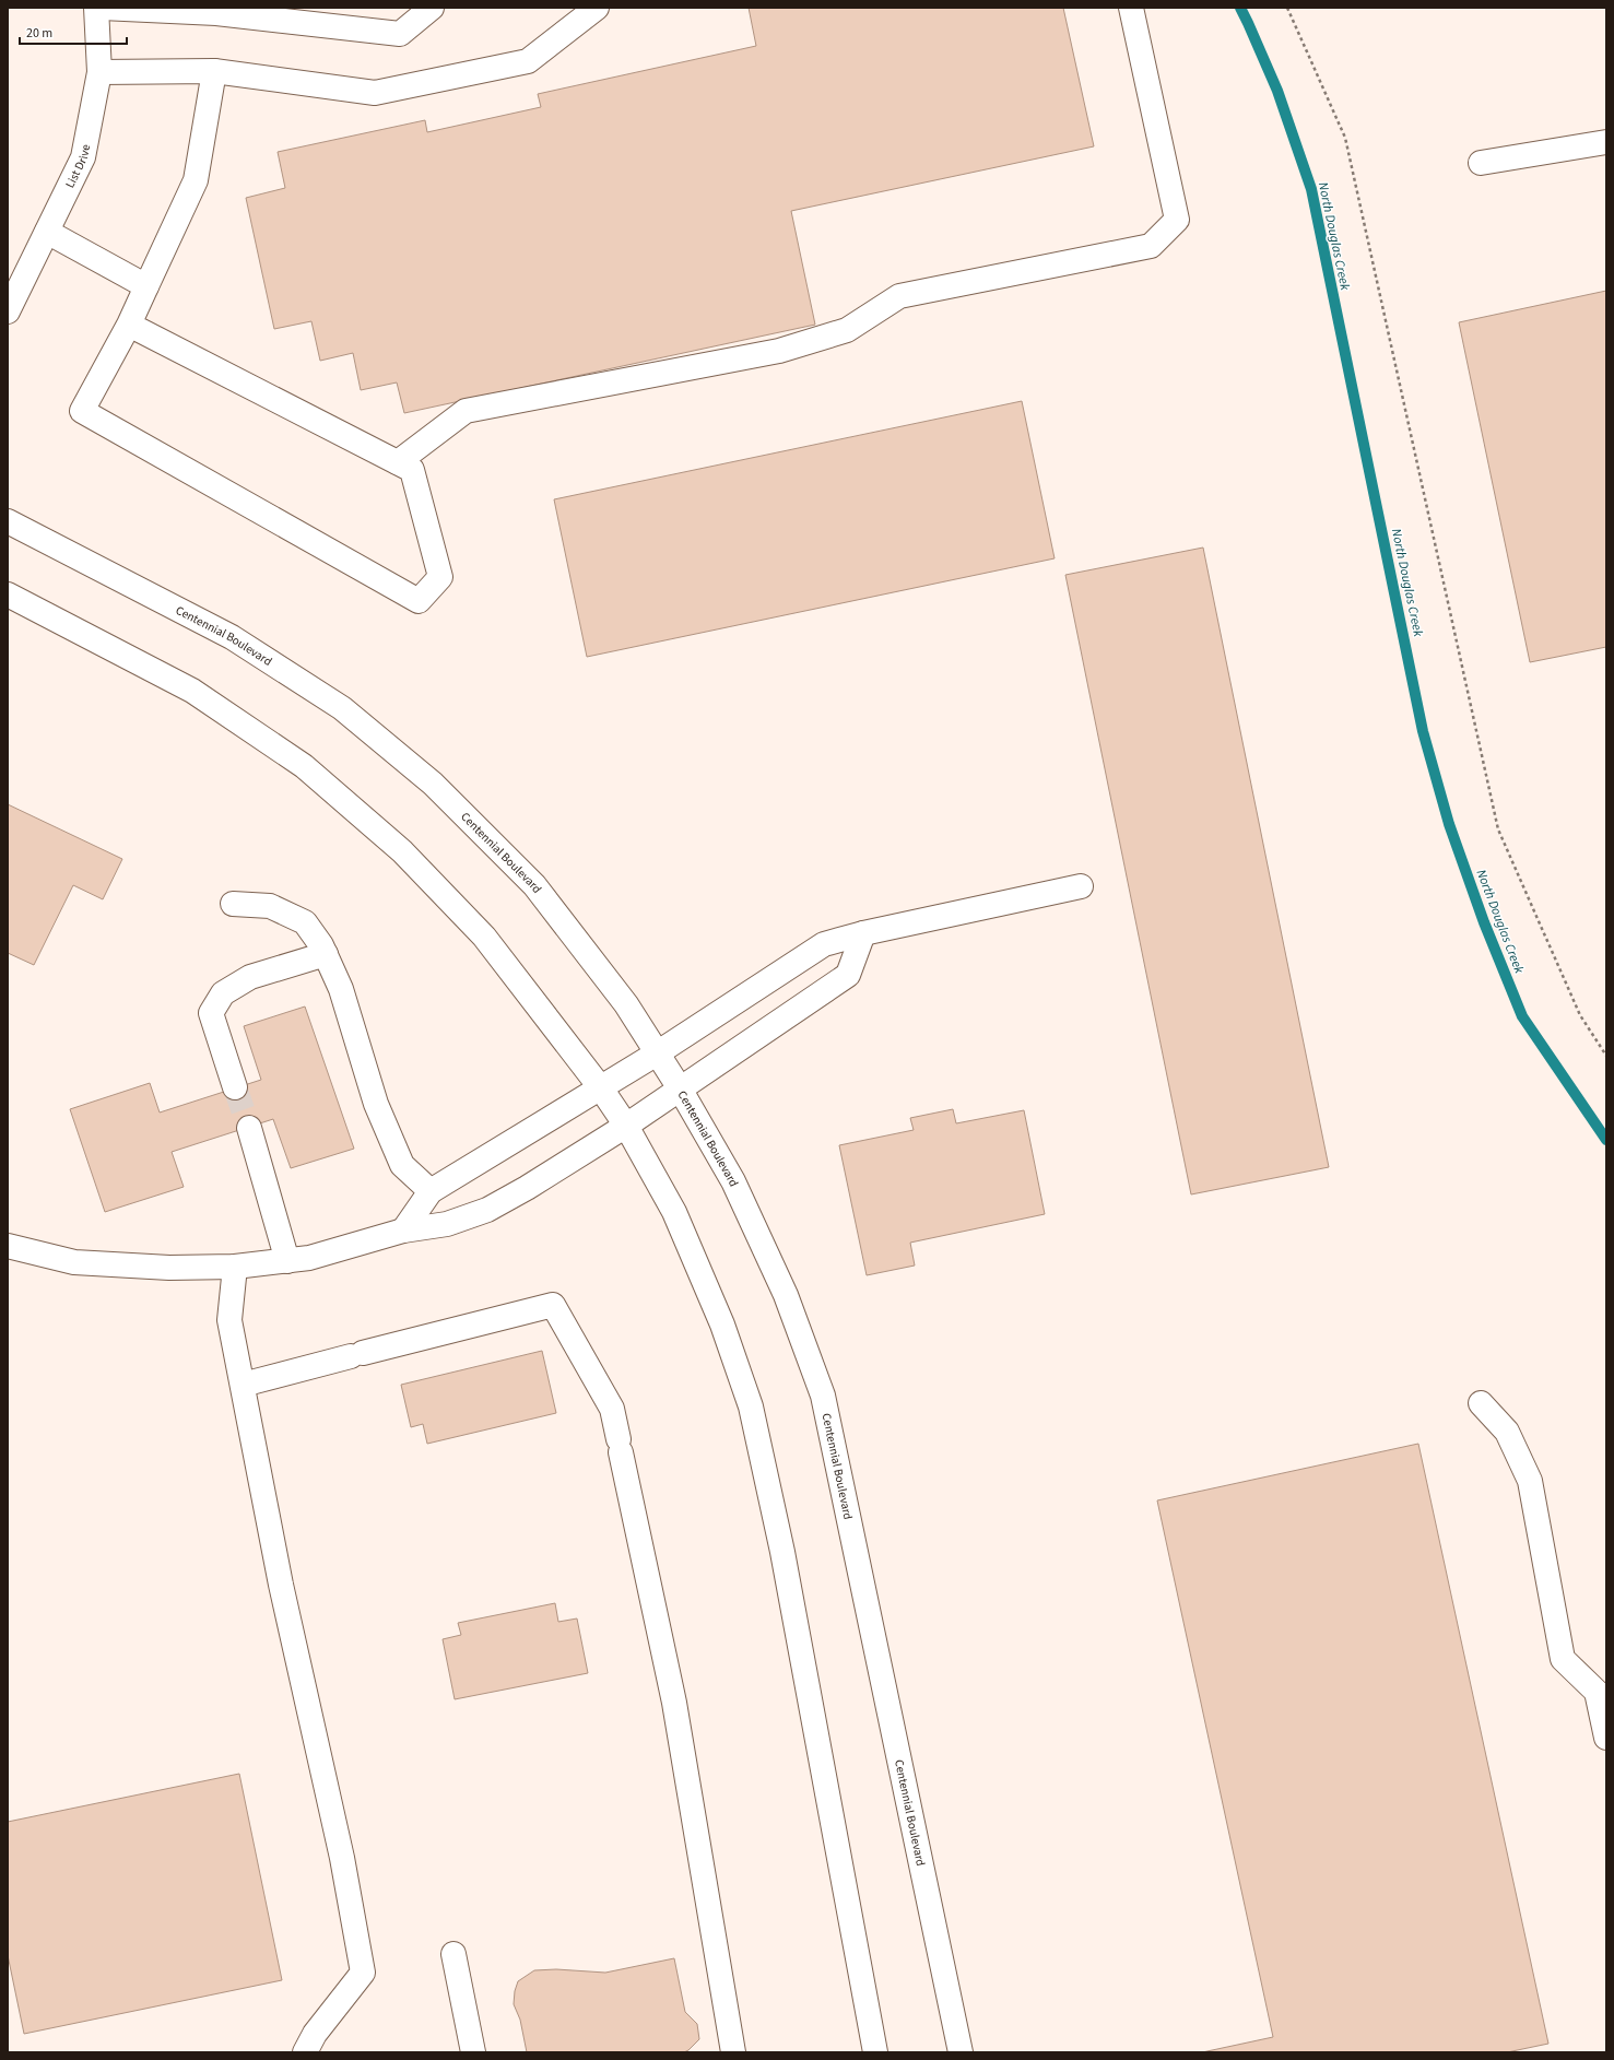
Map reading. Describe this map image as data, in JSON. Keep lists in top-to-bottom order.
{
  "streets": {
    "main road": ["List Drive", "Centennial Boulevard"]
  },
  "water": ["North Douglas Creek"],
  "scale_bar": "20 m"
}
